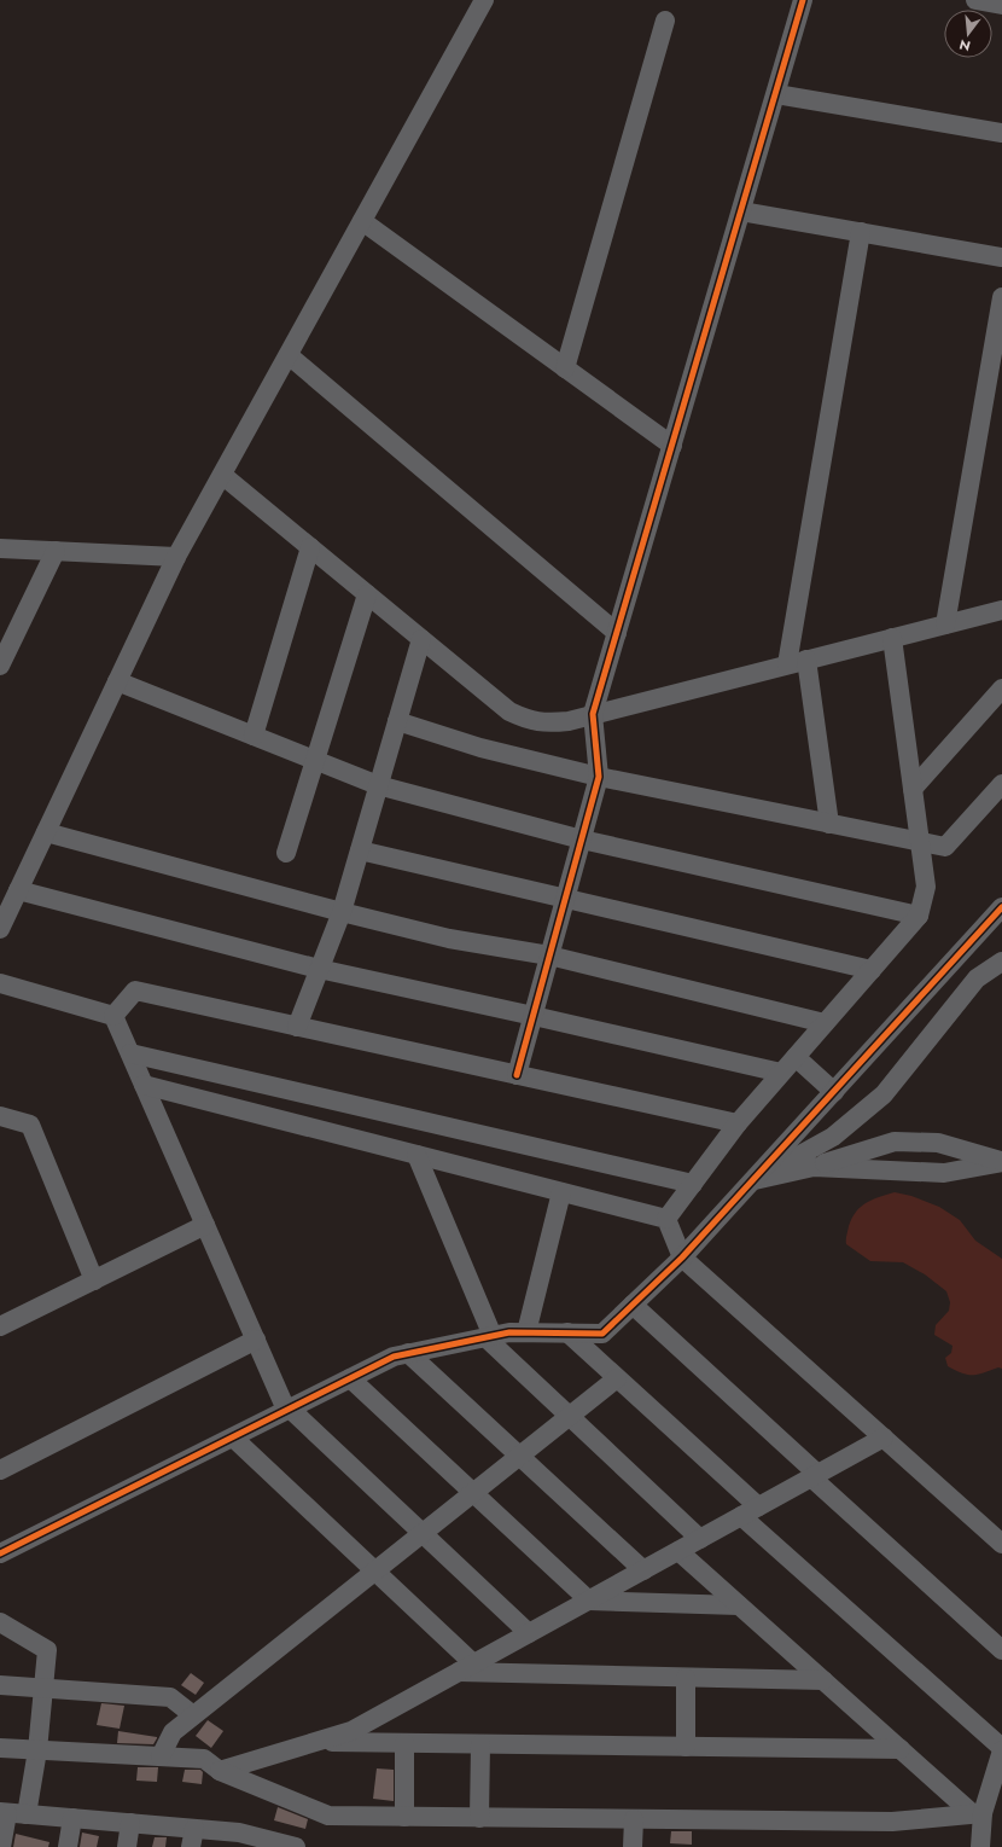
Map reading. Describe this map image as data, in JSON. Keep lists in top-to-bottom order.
{
  "north": "bottom"
}
